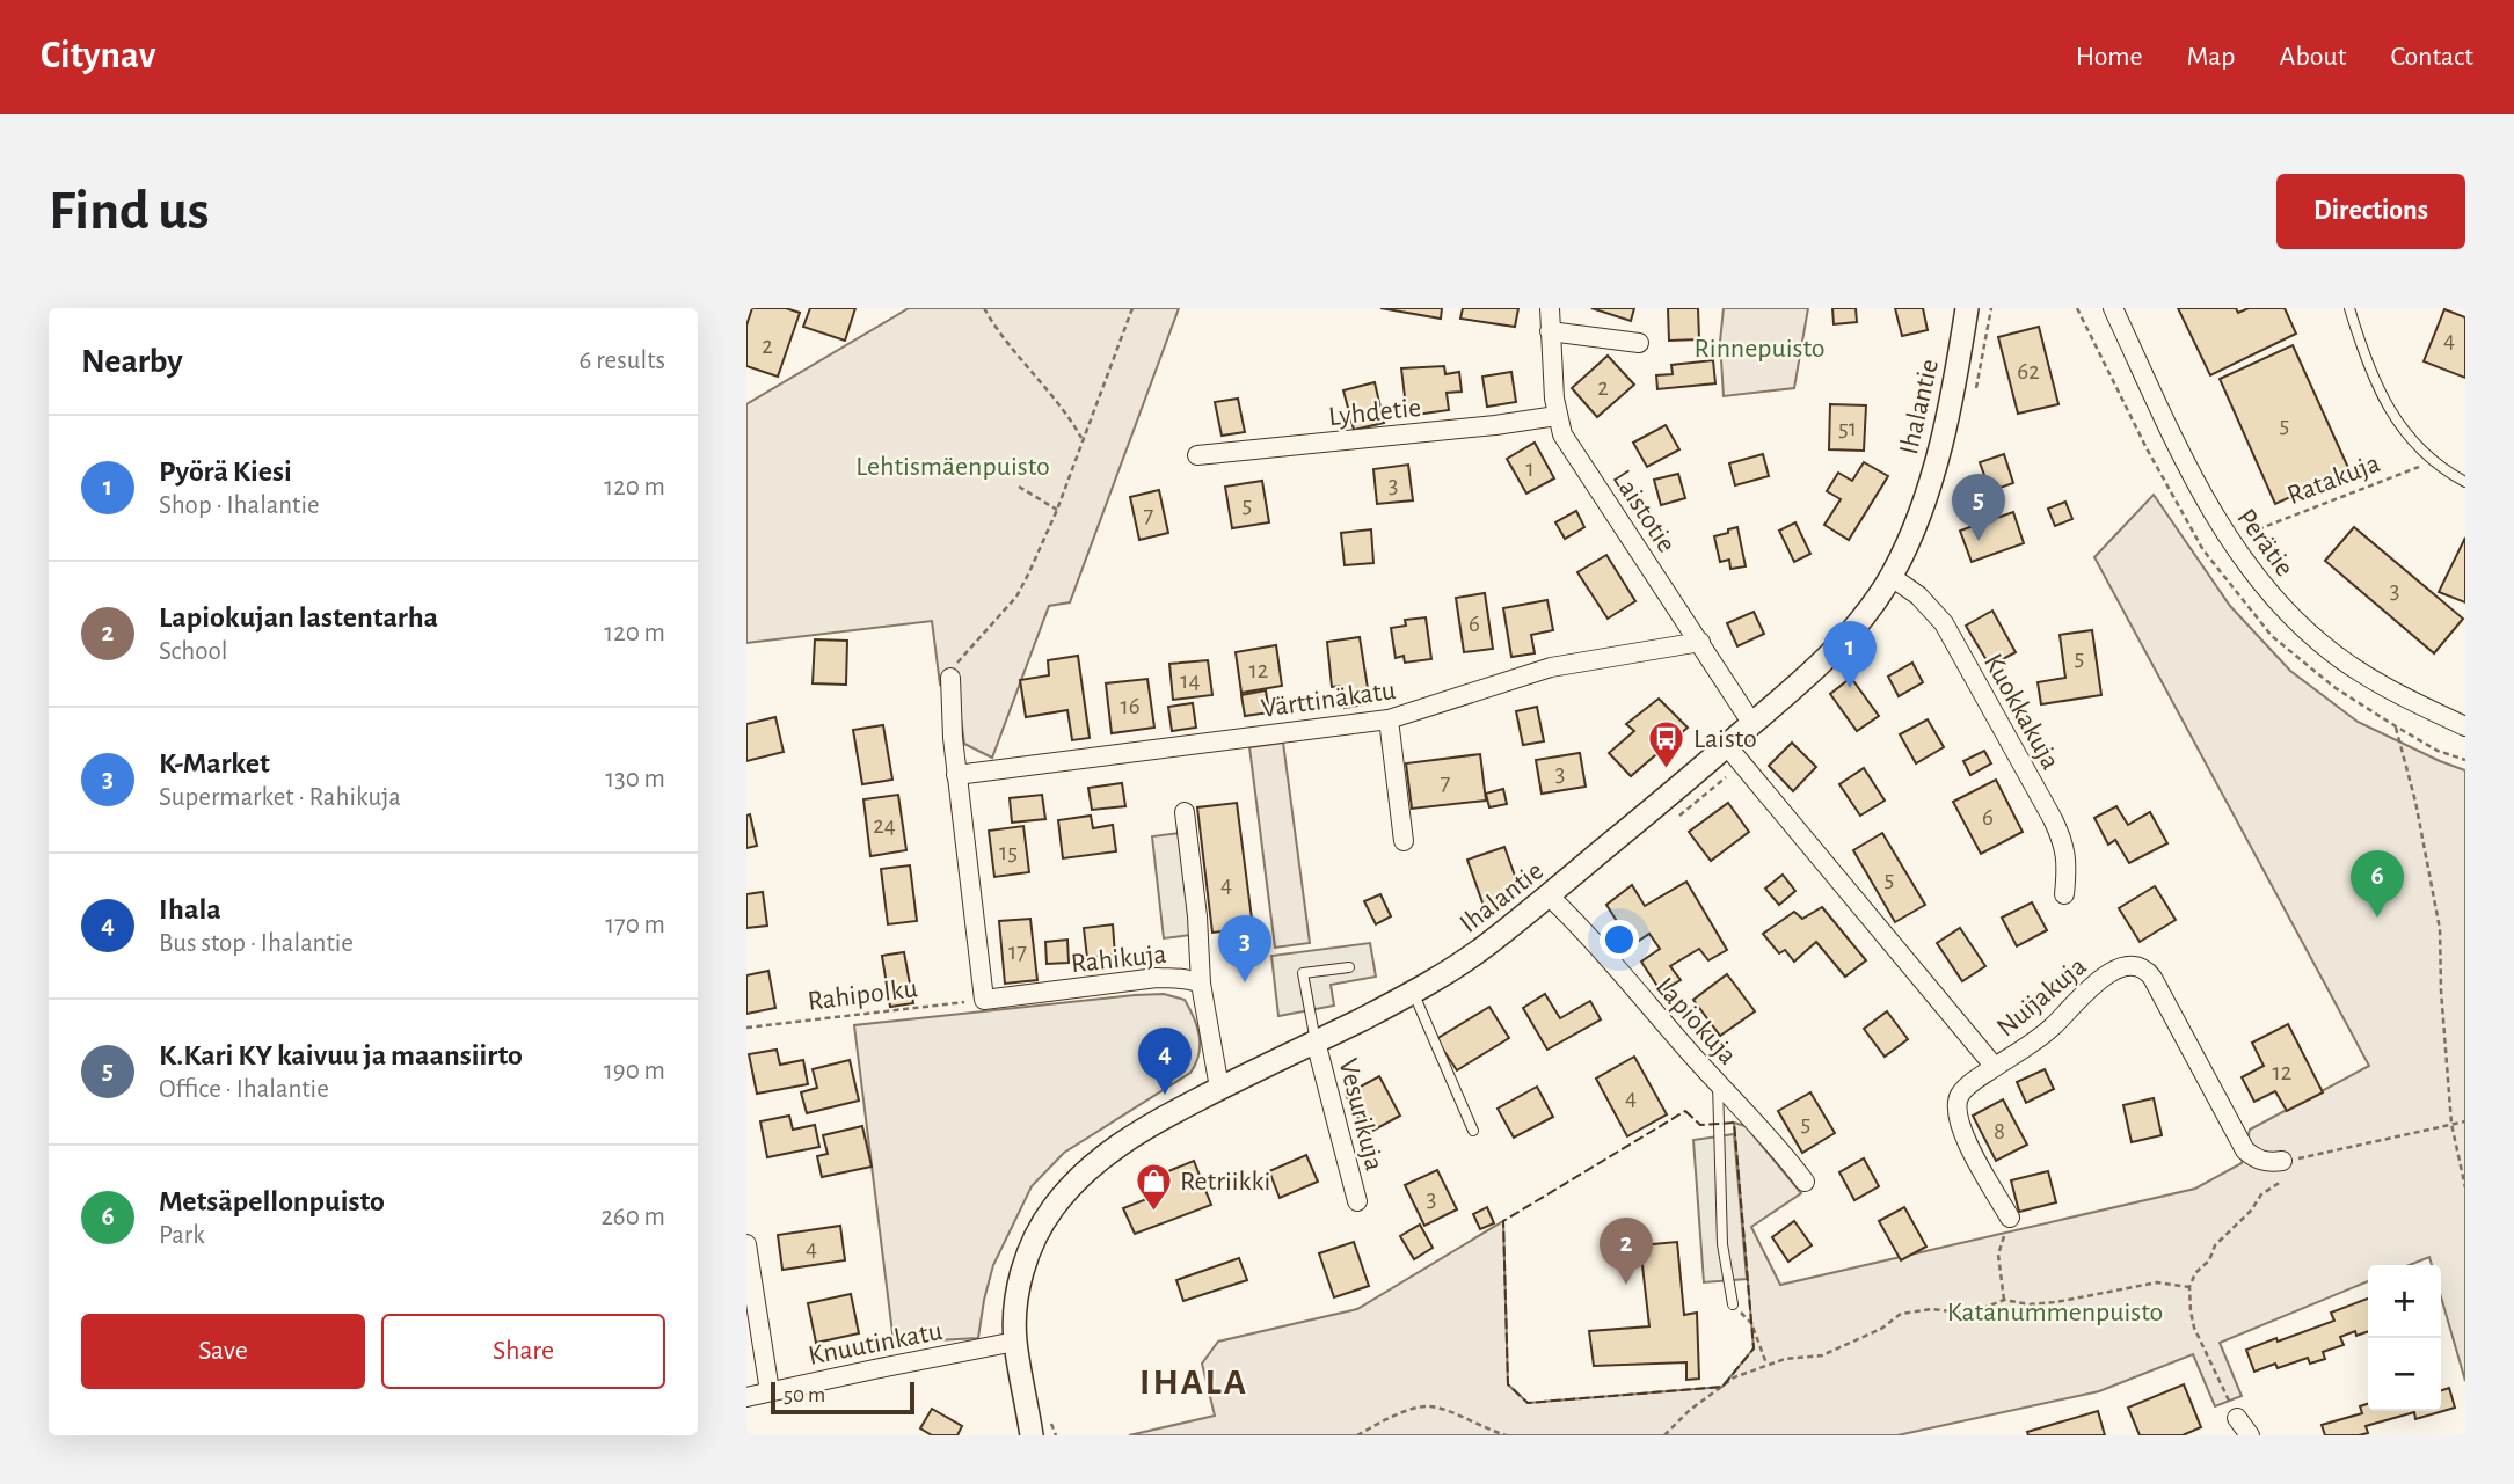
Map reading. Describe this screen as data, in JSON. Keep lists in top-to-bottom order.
{
  "streets": {
    "street": [
      "Ihalantie",
      "Lyhdetie",
      "Laistotie",
      "Perätie",
      "Värttinäkatu",
      "Kuokkakuja",
      "Rahikuja",
      "Nuijakuja",
      "Lapiokuja",
      "Vesurikuja",
      "Knuutinkatu"
    ],
    "path": ["Ratakuja", "Rahipolku"]
  },
  "crossings": [
    ["Ihalantie", "Laistotie"],
    ["Ihalantie", "Kuokkakuja"],
    ["Ihalantie", "Rahikuja"],
    ["Ihalantie", "Nuijakuja"],
    ["Ihalantie", "Lapiokuja"],
    ["Ihalantie", "Vesurikuja"],
    ["Ihalantie", "Knuutinkatu"],
    ["Lyhdetie", "Laistotie"],
    ["Ratakuja", "Perätie"],
    ["Laistotie", "Värttinäkatu"],
    ["Rahikuja", "Rahipolku"]
  ],
  "districts": ["IHALA"],
  "parks": ["Rinnepuisto", "Lehtismäenpuisto", "Katanummenpuisto"],
  "places": {
    "bus stop": ["Laisto"],
    "shop": ["Retriikki"]
  },
  "house_numbers": [
    "4",
    "2",
    "62",
    "2",
    "5",
    "51",
    "1",
    "3",
    "5",
    "7",
    "3",
    "6",
    "5",
    "12",
    "14",
    "16",
    "3",
    "7",
    "6",
    "24",
    "15",
    "5",
    "4",
    "17",
    "12",
    "4",
    "5",
    "8",
    "3",
    "4"
  ],
  "scale_bar": "50 m",
  "page": {
    "header": "Citynav",
    "nav": [
      "Home",
      "Map",
      "About",
      "Contact"
    ],
    "buttons": [
      "Directions",
      ["Save", "Share"]
    ],
    "title": "Find us",
    "heading": ["Nearby", "6 results"],
    "list": [
      {
        "mark": "1",
        "name": "Pyörä Kiesi",
        "note": "Shop · Ihalantie",
        "value": "120 m"
      },
      {
        "mark": "2",
        "name": "Lapiokujan lastentarha",
        "note": "School",
        "value": "120 m"
      },
      {
        "mark": "3",
        "name": "K-Market",
        "note": "Supermarket · Rahikuja",
        "value": "130 m"
      },
      {
        "mark": "4",
        "name": "Ihala",
        "note": "Bus stop · Ihalantie",
        "value": "170 m"
      },
      {
        "mark": "5",
        "name": "K.Kari KY kaivuu ja maansiirto",
        "note": "Office · Ihalantie",
        "value": "190 m"
      },
      {
        "mark": "6",
        "name": "Metsäpellonpuisto",
        "note": "Park",
        "value": "260 m"
      }
    ],
    "pins": [
      "5",
      "1",
      "6",
      "3",
      "4",
      "2"
    ],
    "map_buttons": ["+", "−"],
    "scale": "50 m"
  }
}
